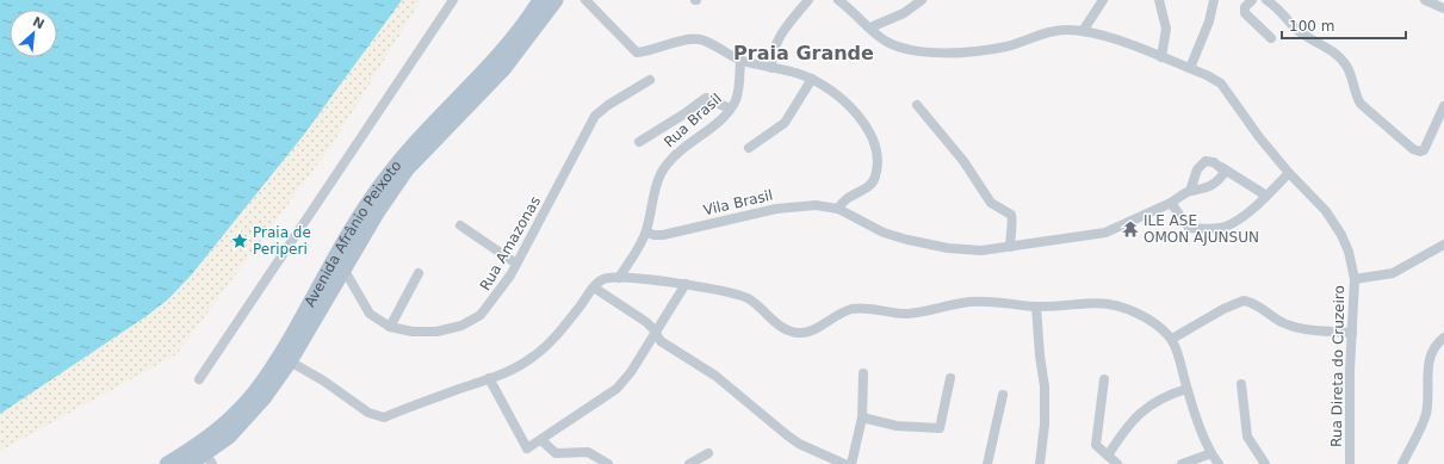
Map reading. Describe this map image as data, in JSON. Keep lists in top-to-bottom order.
{
  "streets": {
    "main road": ["Avenida Afrânio Peixoto"],
    "street": [
      "Rua Brasil",
      "Vila Brasil",
      "Rua Amazonas",
      "Rua Direta do Cruzeiro"
    ]
  },
  "crossings": [
    ["Rua Brasil", "Vila Brasil"],
    ["Avenida Afrânio Peixoto", "Rua Amazonas"]
  ],
  "districts": ["Praia Grande"],
  "places": {
    "temple": ["ILE ASE OMON AJUNSUN"],
    "place": ["Praia de Periperi"]
  },
  "scale_bar": "100 m",
  "north": "top right"
}
